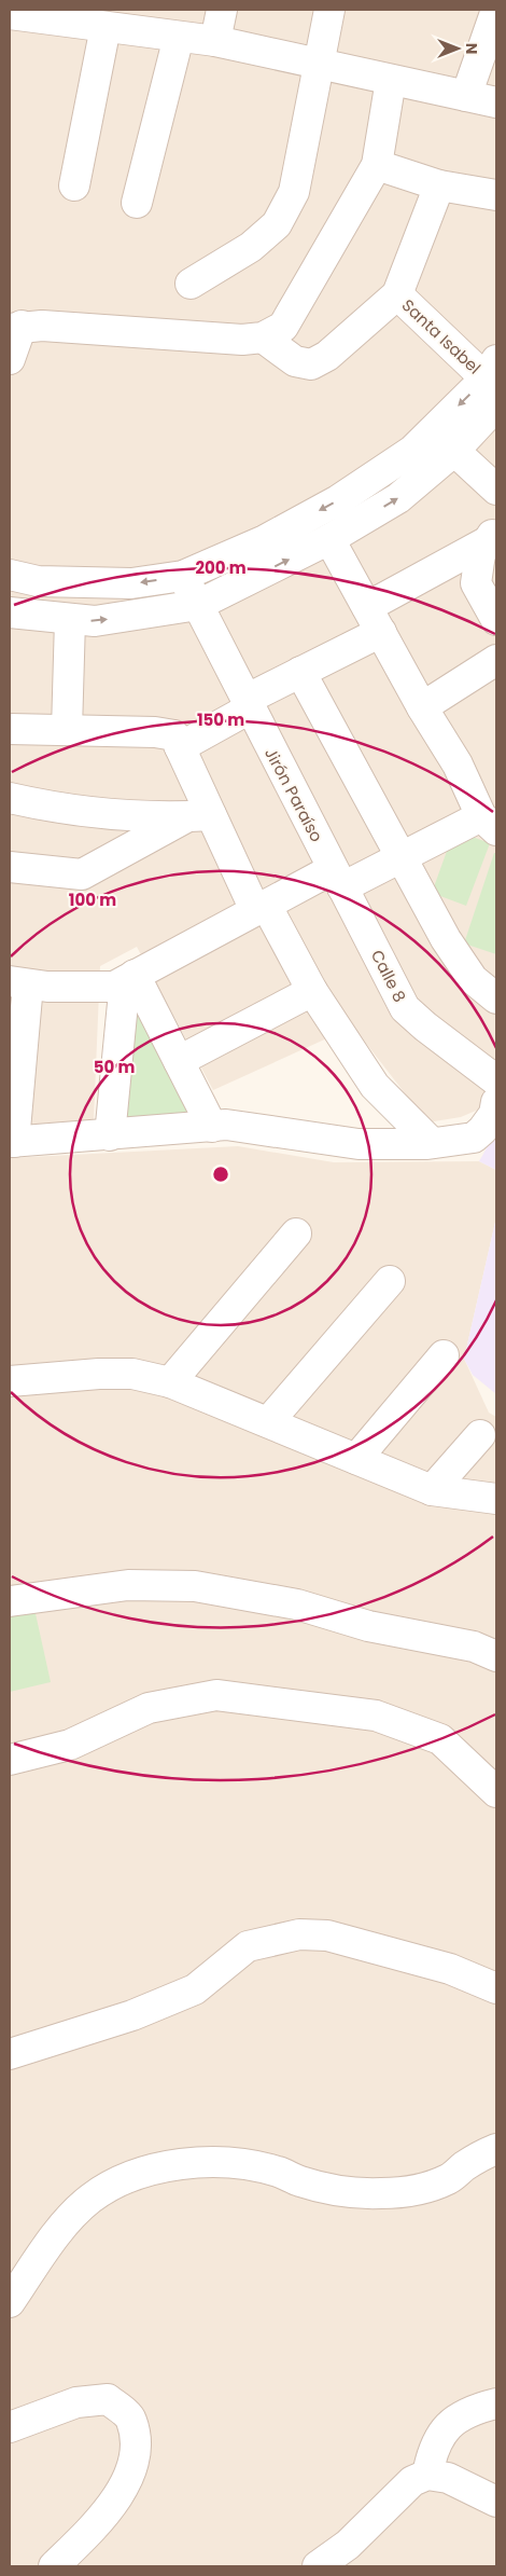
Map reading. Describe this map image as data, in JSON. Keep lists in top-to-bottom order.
{
  "streets": {
    "street": ["Santa Isabel", "Jirón Paraíso", "Calle 8"]
  },
  "crossings": [
    ["Jirón Paraíso", "Calle 8"]
  ],
  "north": "right",
  "rings": [
    "200 m",
    "150 m",
    "100 m",
    "50 m"
  ]
}
